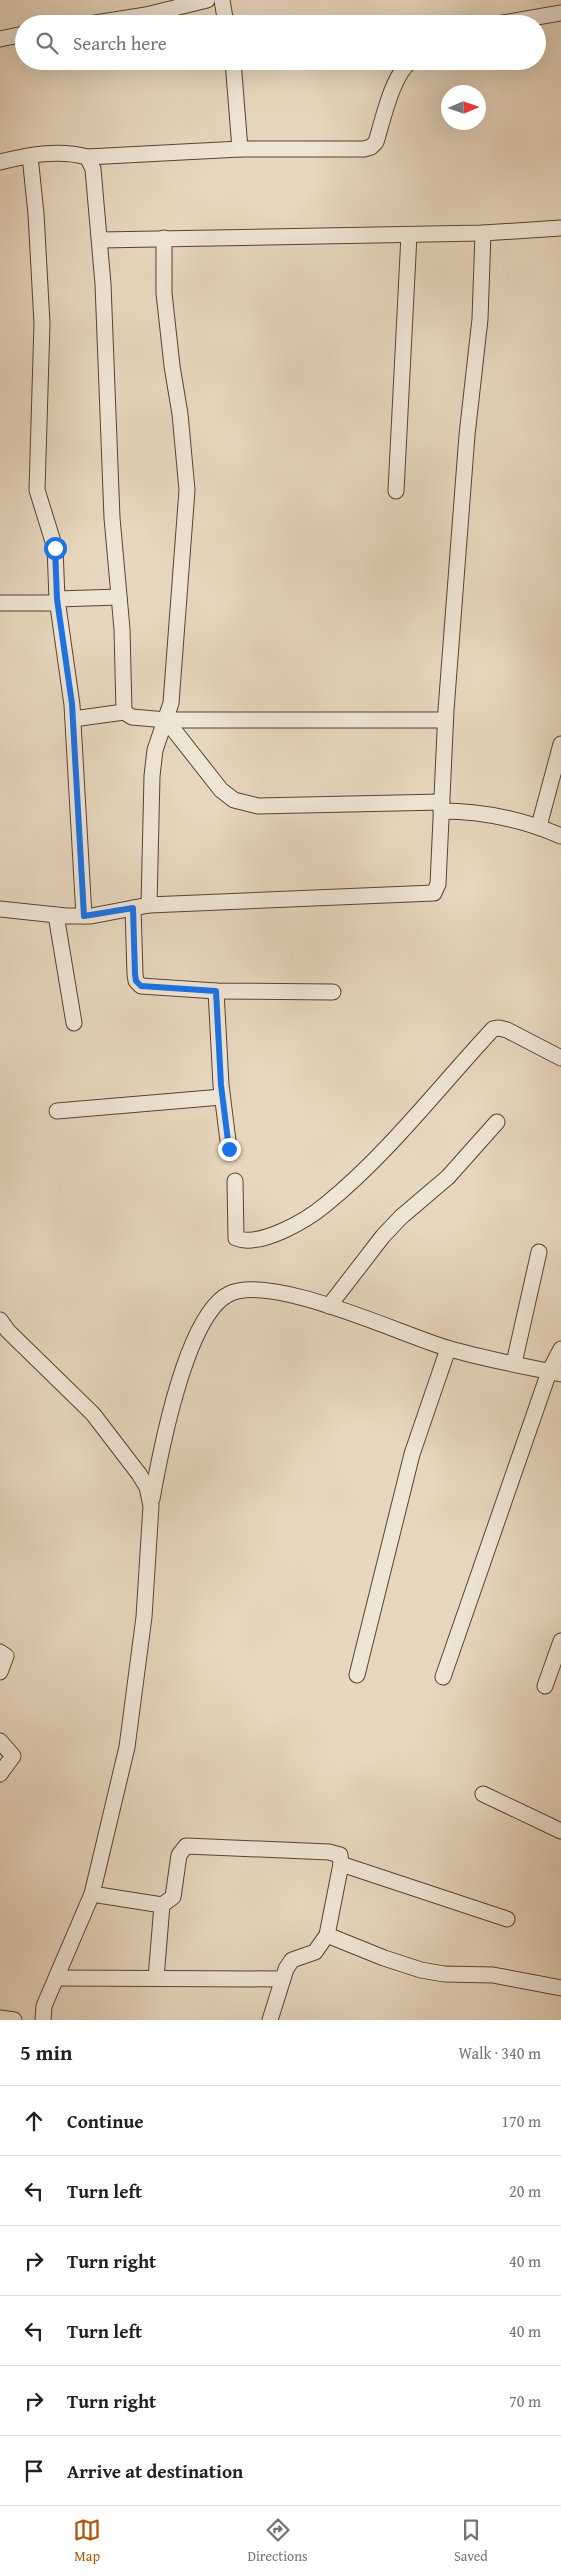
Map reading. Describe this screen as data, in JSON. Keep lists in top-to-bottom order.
{
  "north": "right",
  "page": {
    "search": "Search here",
    "heading": ["5 min", "Walk · 340 m"],
    "list": [
      ["Continue", "170 m"],
      ["Turn left", "20 m"],
      ["Turn right", "40 m"],
      ["Turn left", "40 m"],
      ["Turn right", "70 m"],
      "Arrive at destination"
    ],
    "nav": ["Map", "Directions", "Saved"]
  }
}
